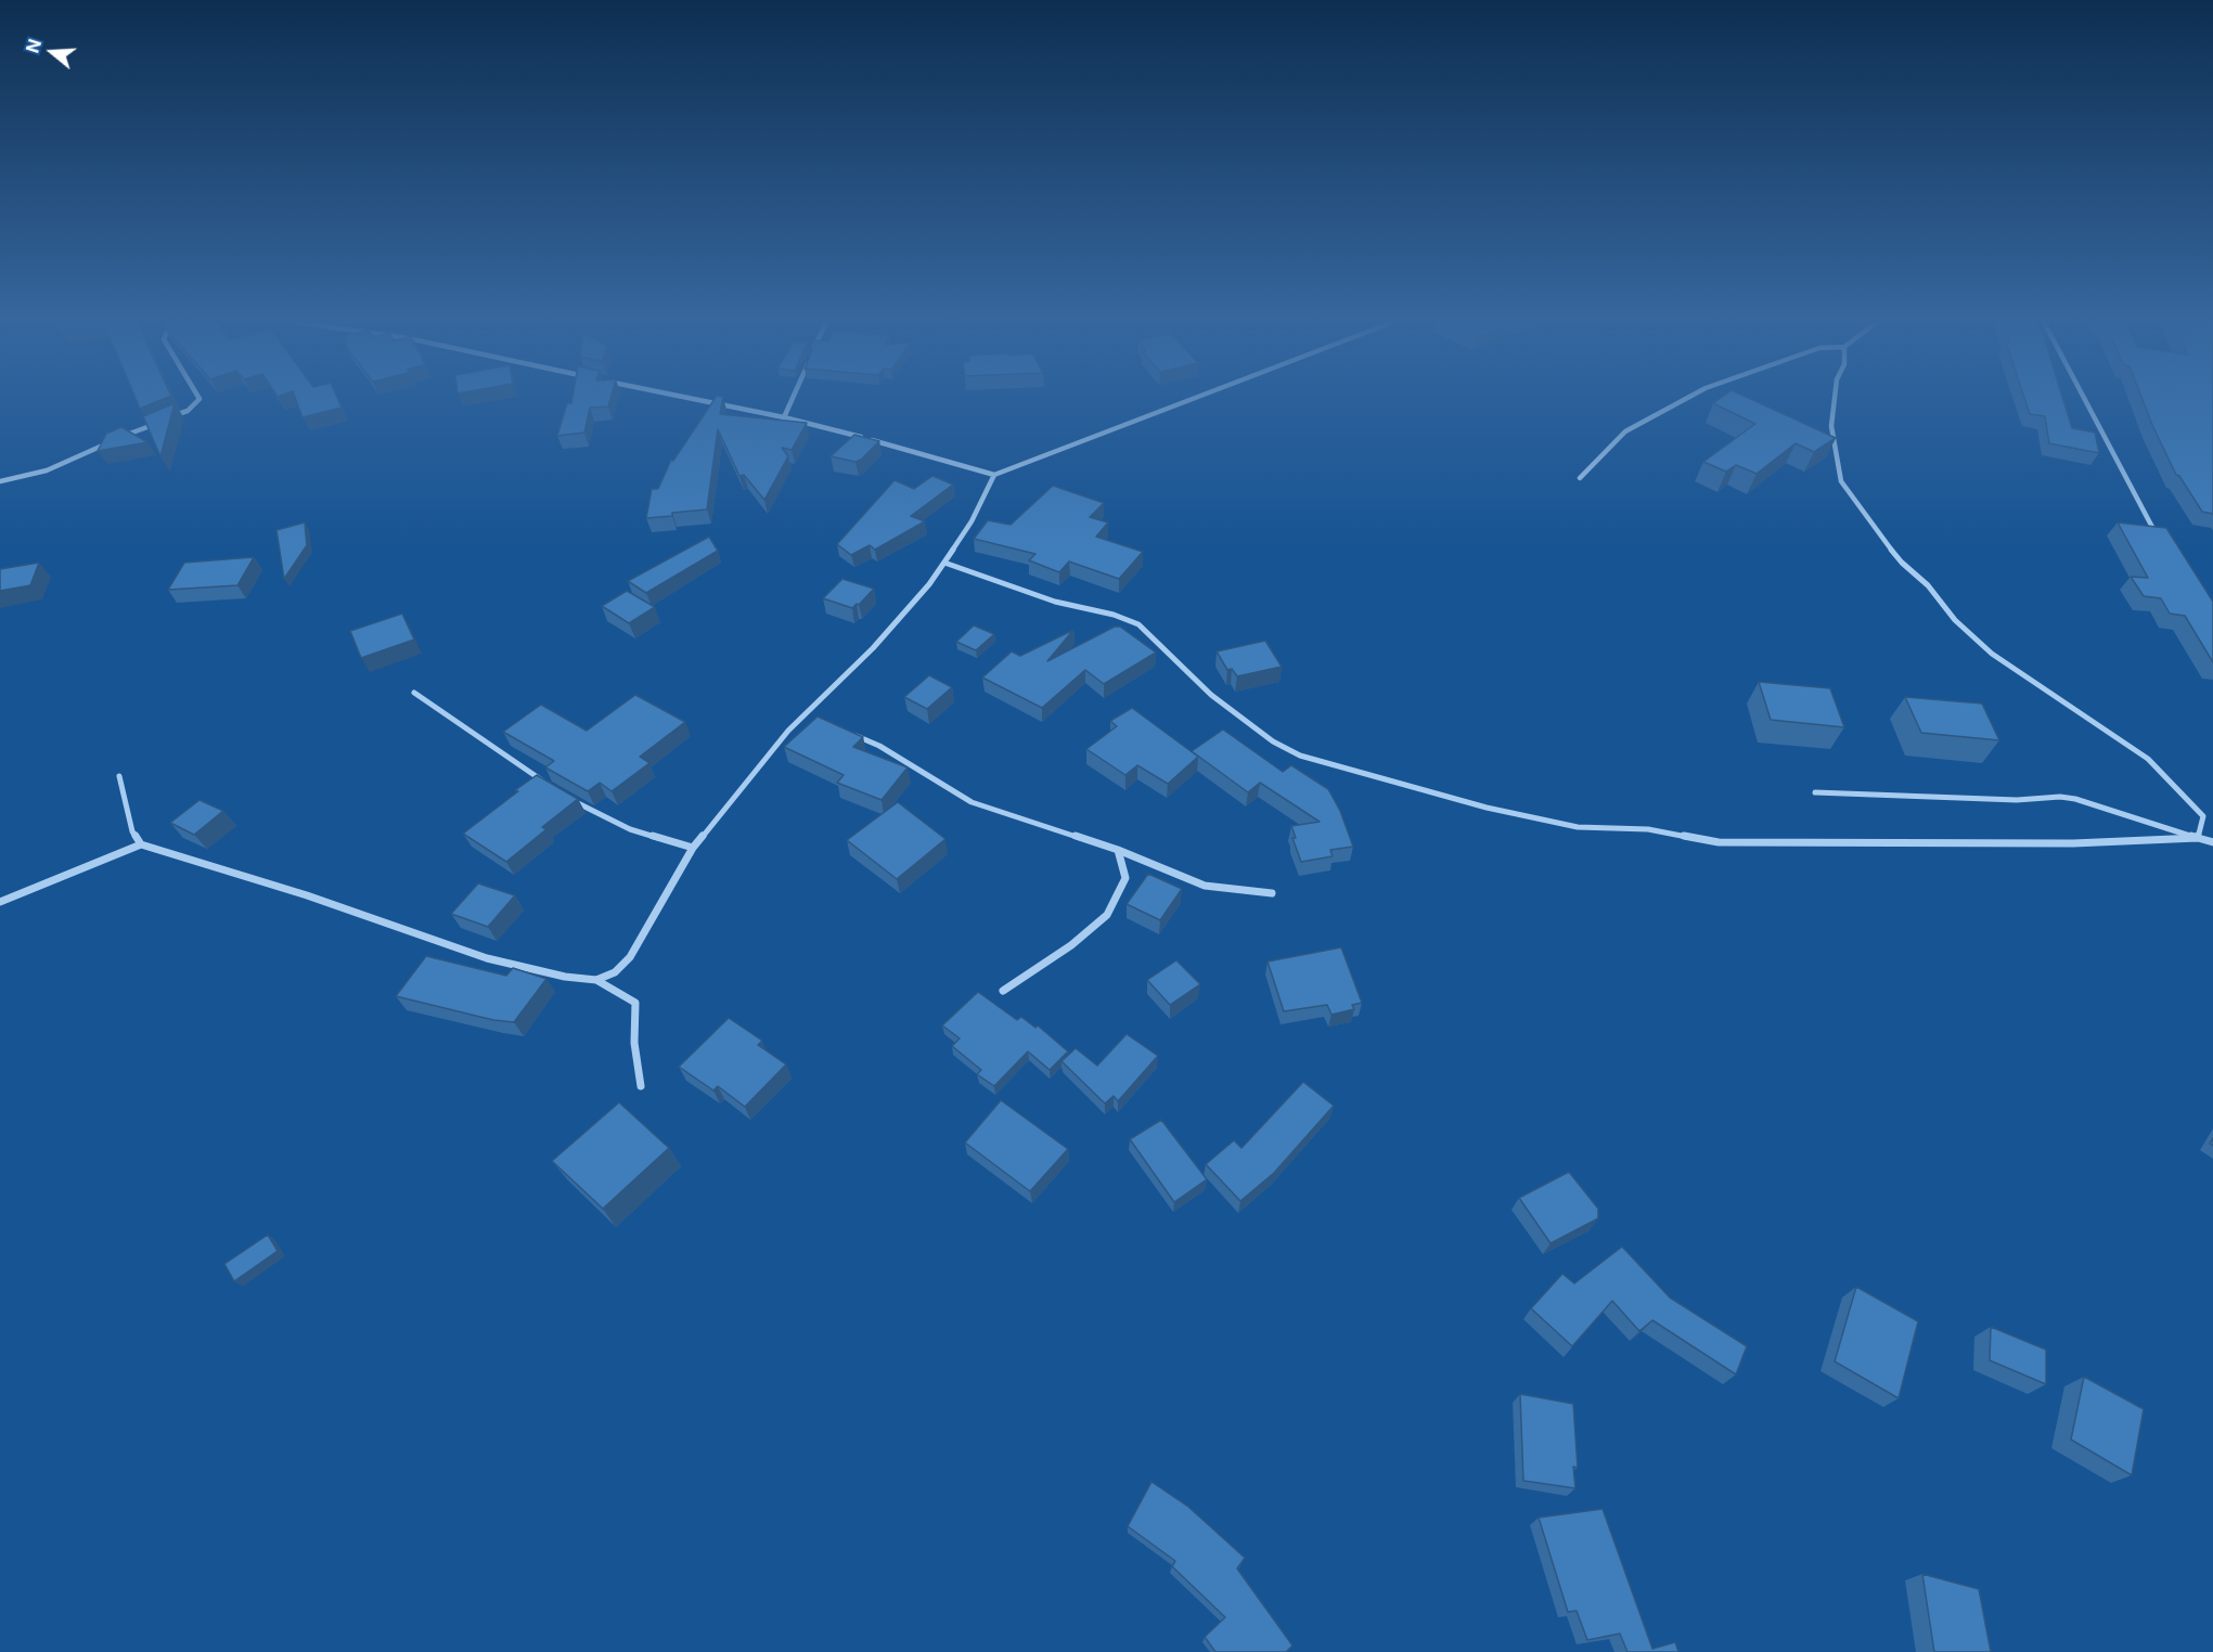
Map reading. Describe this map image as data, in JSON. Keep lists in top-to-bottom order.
{
  "north": "left"
}
